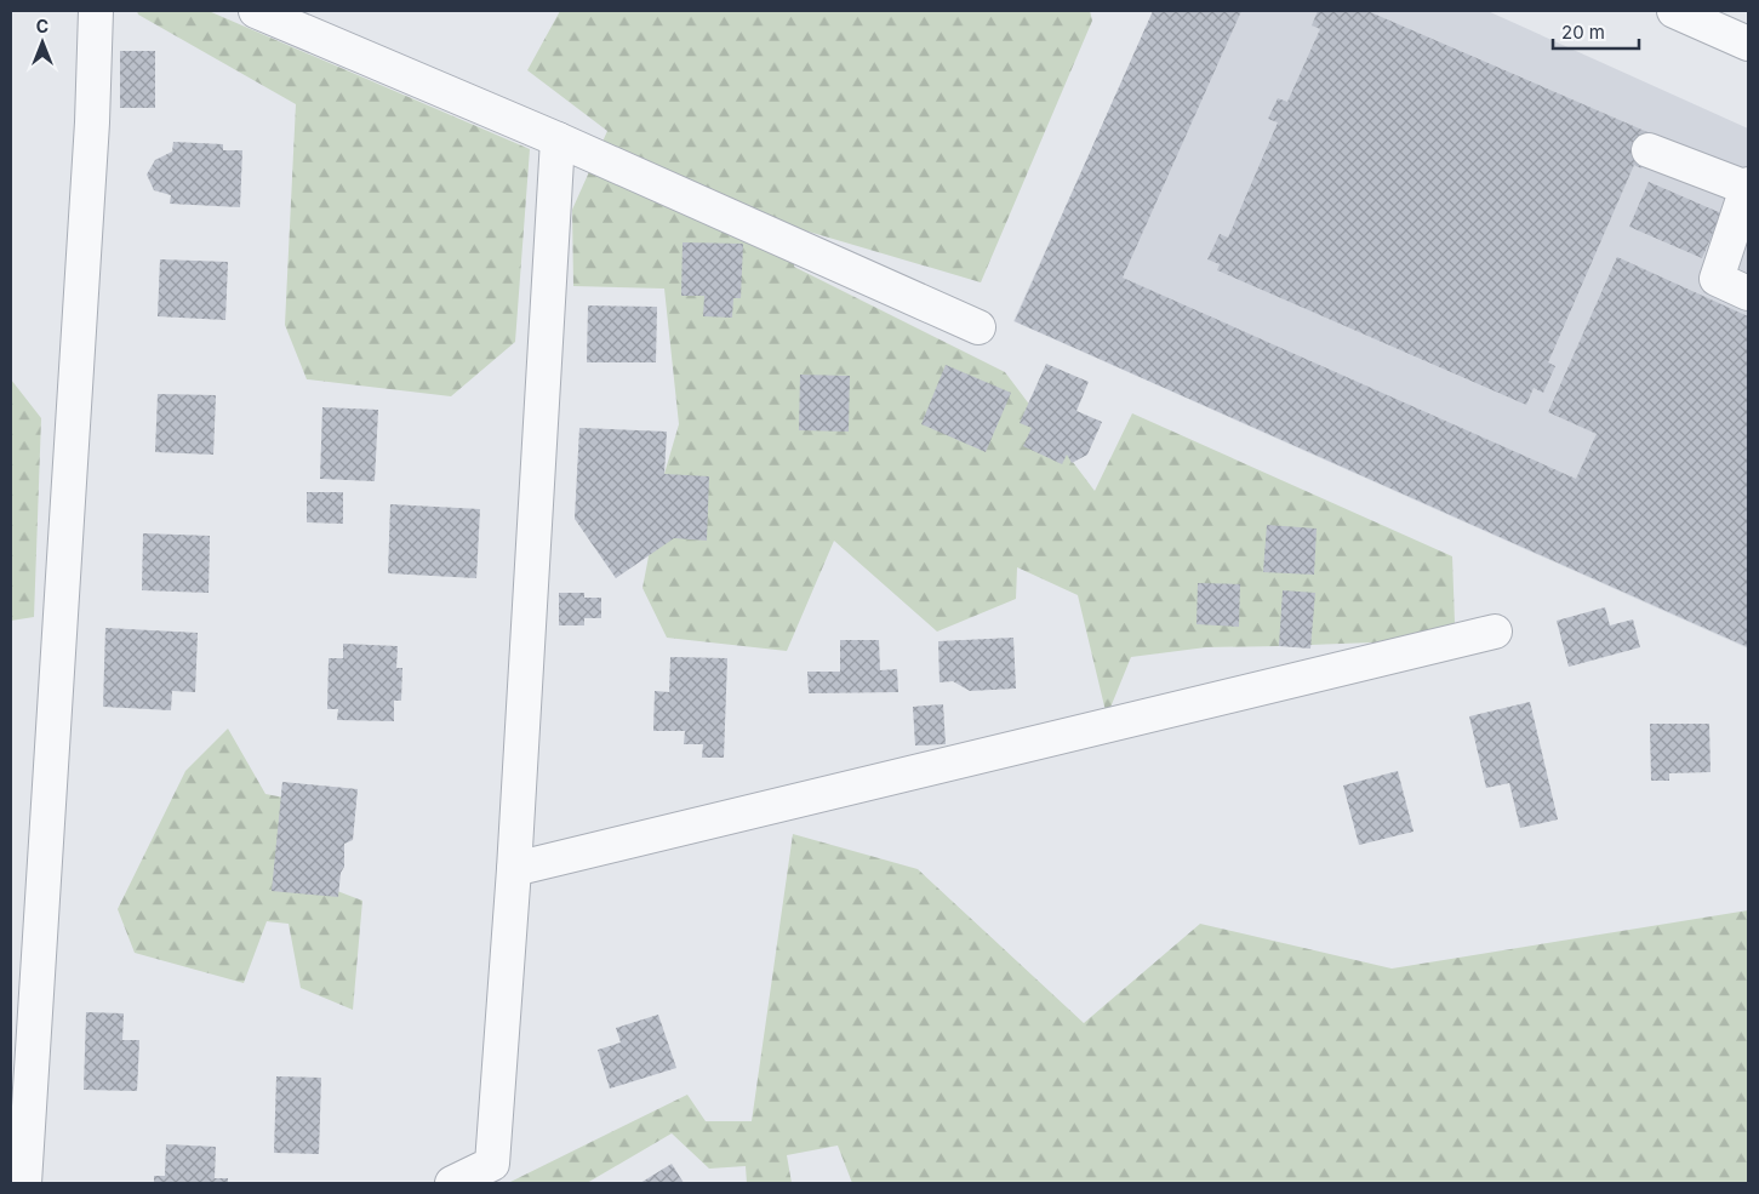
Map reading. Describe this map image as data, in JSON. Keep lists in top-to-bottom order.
{
  "scale_bar": "20 m",
  "north": "top"
}
